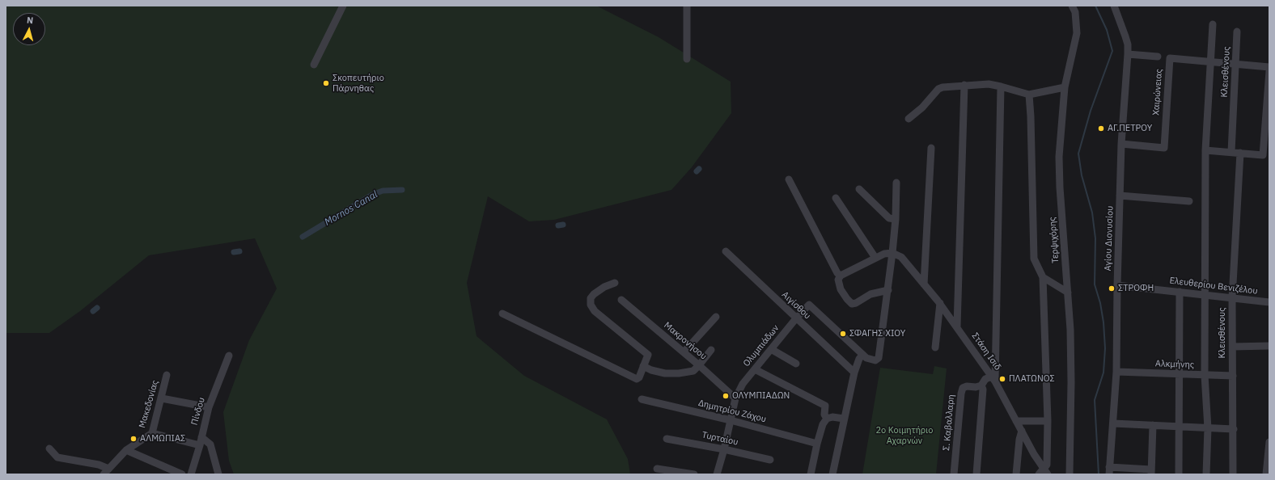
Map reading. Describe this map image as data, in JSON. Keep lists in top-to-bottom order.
{
  "streets": {
    "street": [
      "Κλεισθένους",
      "Χαιρώνειας",
      "Αγίου Διονυσίου",
      "Τερψιχόρης",
      "Ελευθερίου Βενιζέλου",
      "Αιγίσθου",
      "Μακρονήσου",
      "Ολυμπιάδων",
      "Στάση Ισιδ",
      "Αλκμήνης",
      "Μακεδονίας",
      "Πίνδου",
      "Δημητρίου Ζάχου",
      "Σ. Καβαλλαρη",
      "Τυρταίου"
    ]
  },
  "crossings": [
    ["Κλεισθένους", "Ελευθερίου Βενιζέλου"],
    ["Κλεισθένους", "Αλκμήνης"],
    ["Χαιρώνειας", "Αγίου Διονυσίου"],
    ["Αγίου Διονυσίου", "Ελευθερίου Βενιζέλου"],
    ["Αγίου Διονυσίου", "Αλκμήνης"],
    ["Αιγίσθου", "Ολυμπιάδων"],
    ["Μακρονήσου", "Ολυμπιάδων"],
    ["Ολυμπιάδων", "Δημητρίου Ζάχου"],
    ["Ολυμπιάδων", "Τυρταίου"]
  ],
  "water": ["Mornos Canal"],
  "parks": ["2ο Κοιμητήριο Αχαρνών"],
  "places": [
    "Σκοπευτήριο Πάρνηθας",
    "ΑΓ.ΠΕΤΡΟΥ",
    "ΣΤΡΟΦΗ",
    "ΣΦΑΓΗΣ ΧΙΟΥ",
    "ΠΛΑΤΩΝΟΣ",
    "ΟΛΥΜΠΙΑΔΩΝ",
    "ΑΛΜΩΠΙΑΣ"
  ],
  "north": "top"
}
